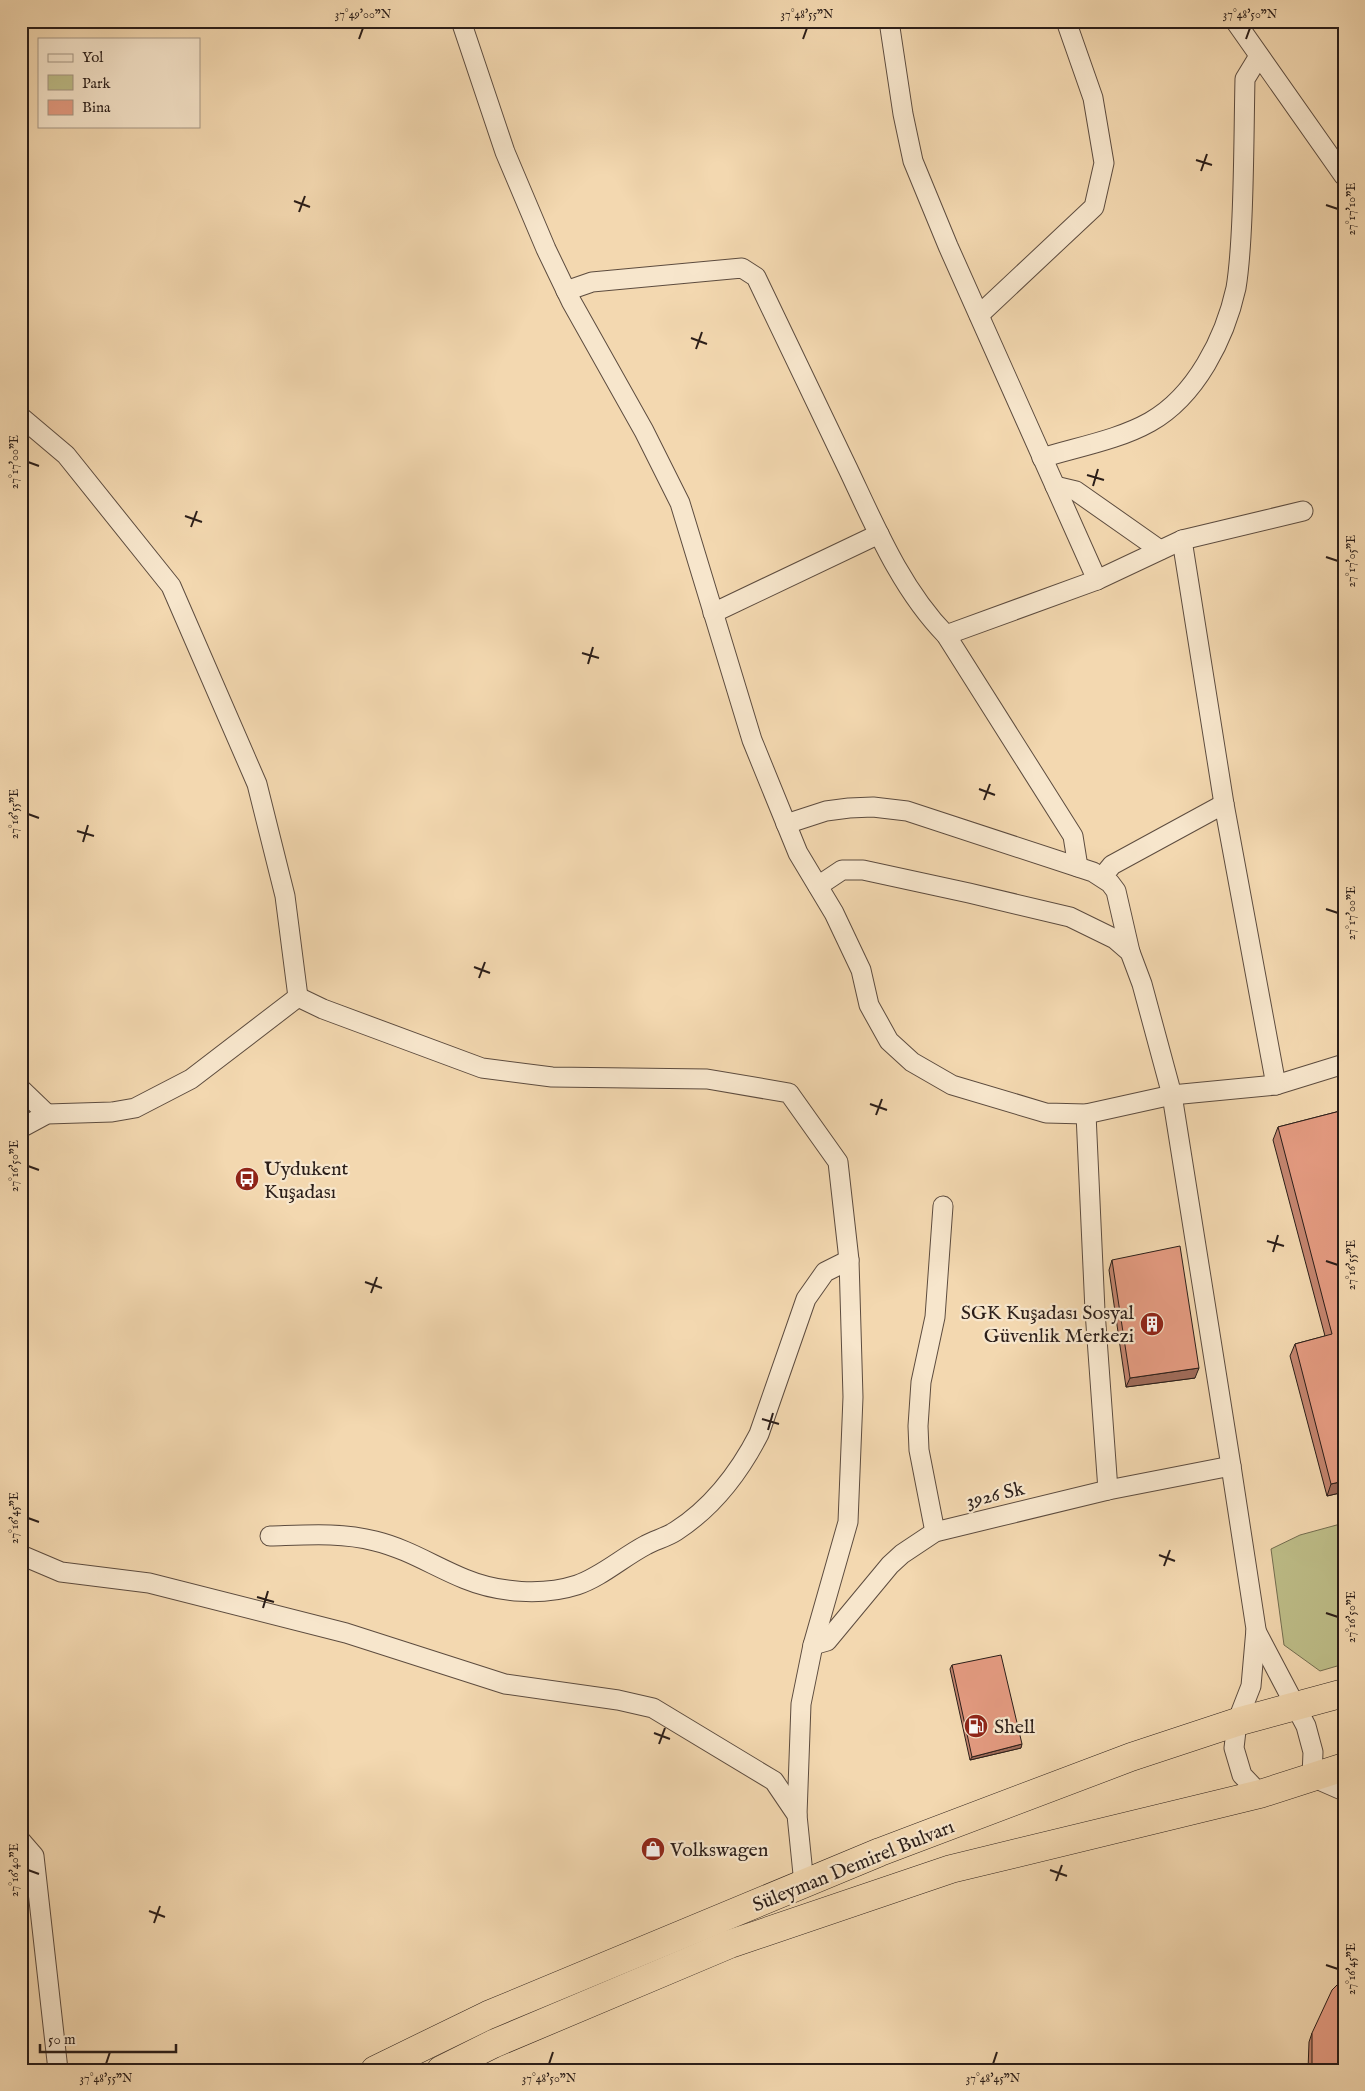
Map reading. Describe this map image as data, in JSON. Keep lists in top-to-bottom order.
{
  "streets": {
    "highway": ["Süleyman Demirel Bulvarı"],
    "street": ["3926 Sk"]
  },
  "places": {
    "bus stop": ["Uydukent Kuşadası"],
    "building": ["SGK Kuşadası Sosyal Güvenlik Merkezi"],
    "fuel station": ["Shell"],
    "shop": ["Volkswagen"]
  },
  "legend": ["Yol", "Park", "Bina"],
  "scale_bar": "50 m",
  "coordinates": [
    "37°49'00\"N",
    "37°48'55\"N",
    "37°48'50\"N",
    "27°17'10\"E",
    "27°17'00\"E",
    "27°17'05\"E",
    "27°16'55\"E",
    "27°16'50\"E",
    "27°16'45\"E",
    "27°16'40\"E",
    "37°48'45\"N"
  ]
}
